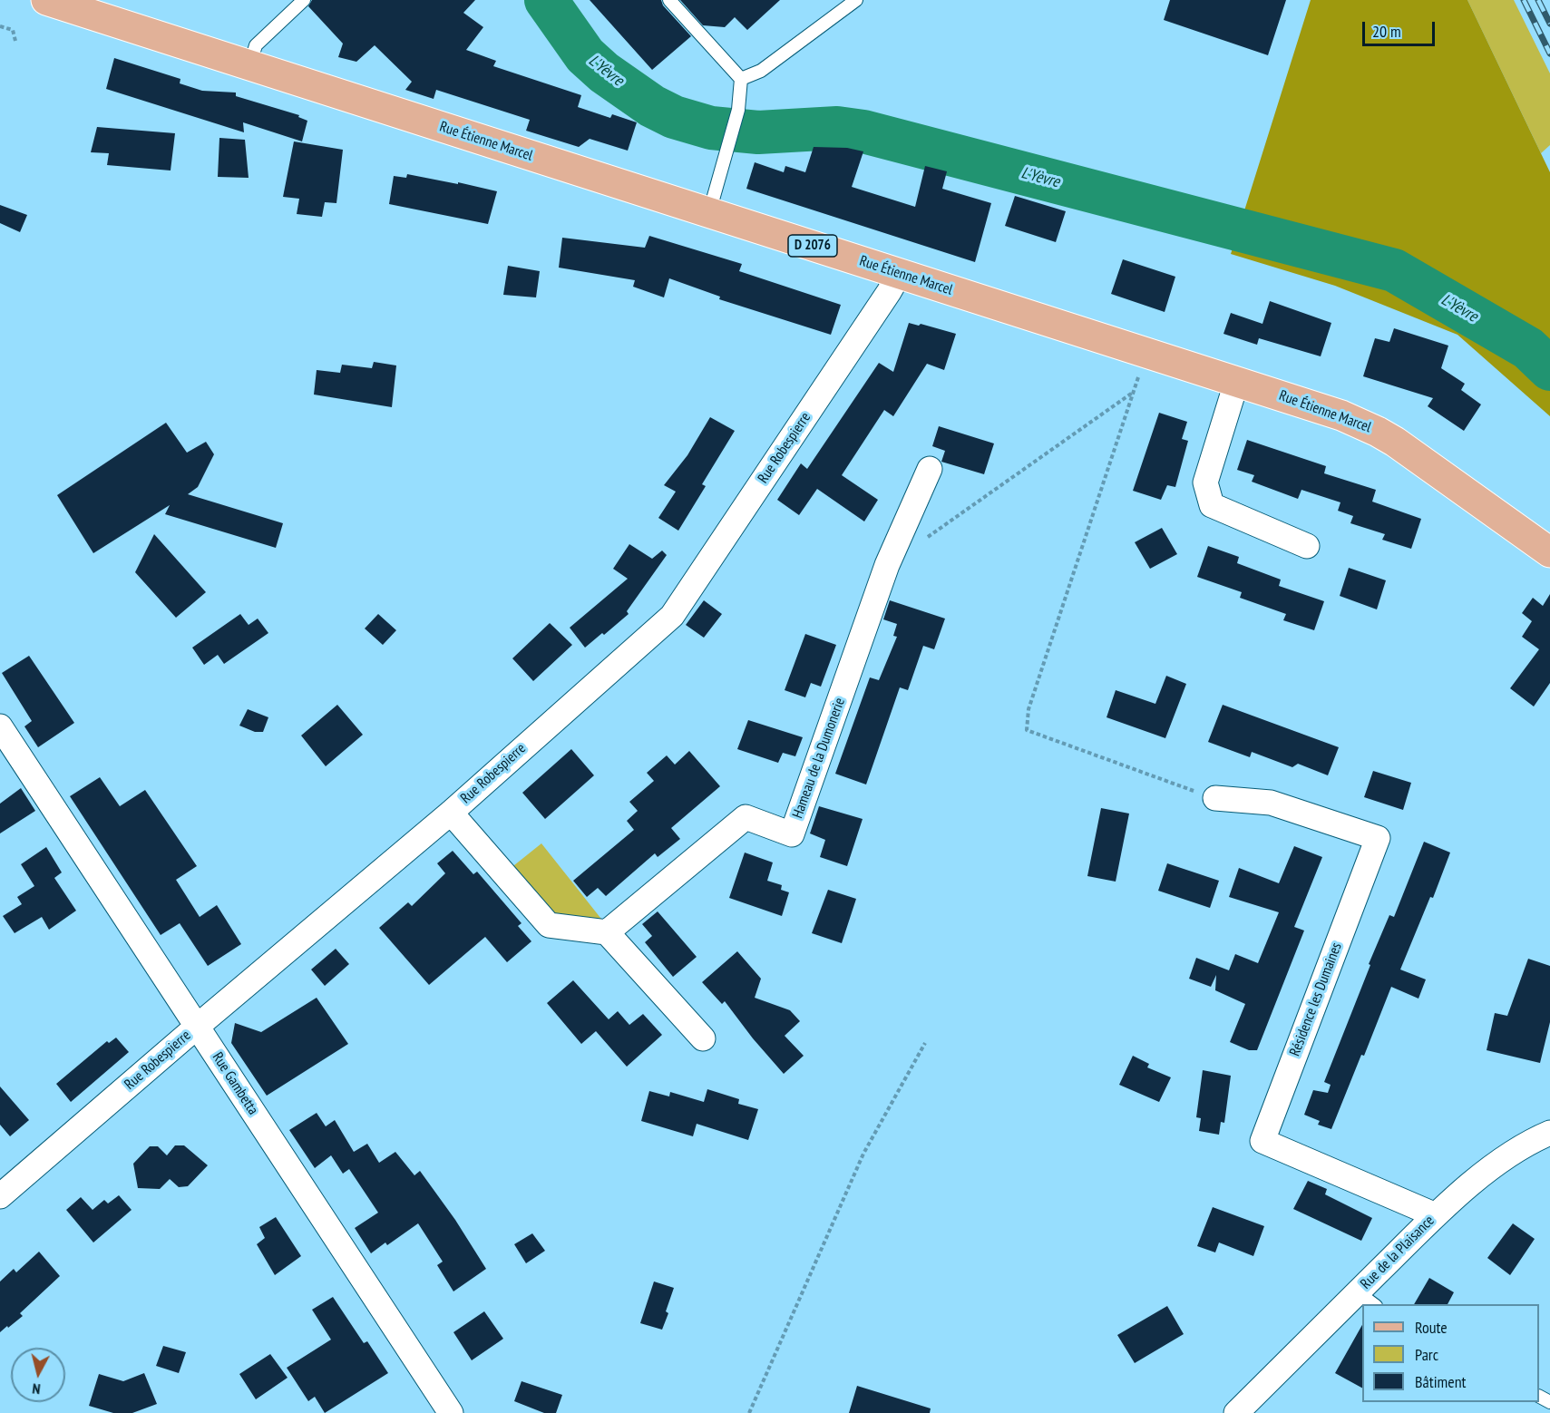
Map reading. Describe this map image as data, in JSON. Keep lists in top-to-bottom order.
{
  "streets": {
    "main road": ["Rue Étienne Marcel", "D 2076"],
    "street": [
      "Rue Robespierre",
      "Hameau de la Dumonerie",
      "Résidence les Dumaines",
      "Rue Gambetta",
      "Rue de la Plaisance"
    ]
  },
  "crossings": [
    ["Rue Étienne Marcel", "Rue Robespierre"],
    ["Rue Robespierre", "Rue Gambetta"],
    ["Résidence les Dumaines", "Rue de la Plaisance"]
  ],
  "water": ["L'Yèvre"],
  "legend": ["Route", "Parc", "Bâtiment"],
  "scale_bar": "20 m",
  "north": "bottom"
}
